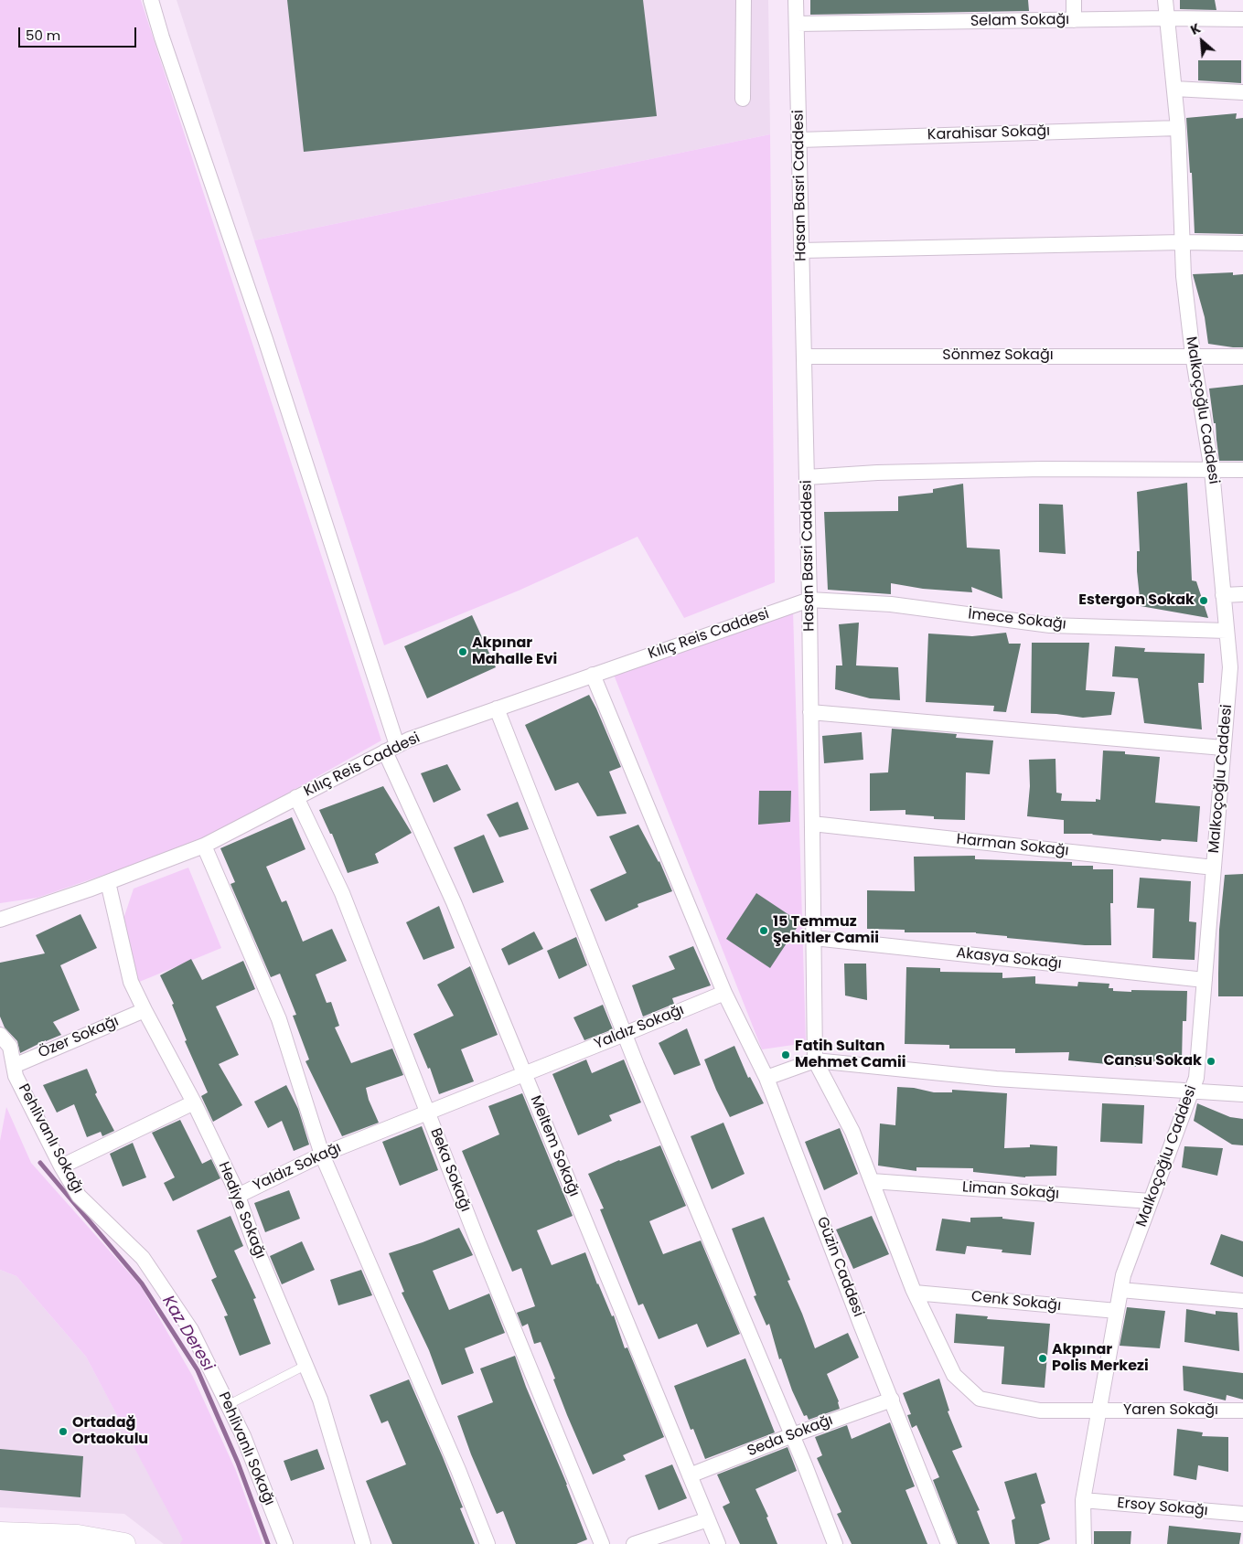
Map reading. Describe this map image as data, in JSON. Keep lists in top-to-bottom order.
{
  "streets": {
    "street": [
      "Selam Sokağı",
      "Karahisar Sokağı",
      "Hasan Basri Caddesi",
      "Sönmez Sokağı",
      "Malkoçoğlu Caddesi",
      "İmece Sokağı",
      "Kılıç Reis Caddesi",
      "Harman Sokağı",
      "Akasya Sokağı",
      "Yaldız Sokağı",
      "Özer Sokağı",
      "Pehlivanlı Sokağı",
      "Meltem Sokağı",
      "Beka Sokağı",
      "Liman Sokağı",
      "Hediye Sokağı",
      "Güzin Caddesi",
      "Cenk Sokağı",
      "Yaren Sokağı",
      "Seda Sokağı",
      "Ersoy Sokağı"
    ]
  },
  "crossings": [
    ["Selam Sokağı", "Hasan Basri Caddesi"],
    ["Selam Sokağı", "Malkoçoğlu Caddesi"],
    ["Karahisar Sokağı", "Hasan Basri Caddesi"],
    ["Karahisar Sokağı", "Malkoçoğlu Caddesi"],
    ["Hasan Basri Caddesi", "Sönmez Sokağı"],
    ["Hasan Basri Caddesi", "İmece Sokağı"],
    ["Hasan Basri Caddesi", "Kılıç Reis Caddesi"],
    ["Hasan Basri Caddesi", "Harman Sokağı"],
    ["Hasan Basri Caddesi", "Akasya Sokağı"],
    ["Hasan Basri Caddesi", "Yaren Sokağı"],
    ["Sönmez Sokağı", "Malkoçoğlu Caddesi"],
    ["Malkoçoğlu Caddesi", "İmece Sokağı"],
    ["Malkoçoğlu Caddesi", "Harman Sokağı"],
    ["Malkoçoğlu Caddesi", "Akasya Sokağı"],
    ["Malkoçoğlu Caddesi", "Liman Sokağı"],
    ["Malkoçoğlu Caddesi", "Cenk Sokağı"],
    ["Malkoçoğlu Caddesi", "Yaren Sokağı"],
    ["Malkoçoğlu Caddesi", "Ersoy Sokağı"],
    ["İmece Sokağı", "Kılıç Reis Caddesi"],
    ["Kılıç Reis Caddesi", "Meltem Sokağı"],
    ["Kılıç Reis Caddesi", "Beka Sokağı"],
    ["Kılıç Reis Caddesi", "Hediye Sokağı"],
    ["Yaldız Sokağı", "Meltem Sokağı"],
    ["Yaldız Sokağı", "Beka Sokağı"],
    ["Yaldız Sokağı", "Hediye Sokağı"],
    ["Yaldız Sokağı", "Güzin Caddesi"],
    ["Özer Sokağı", "Pehlivanlı Sokağı"],
    ["Özer Sokağı", "Hediye Sokağı"],
    ["Meltem Sokağı", "Seda Sokağı"],
    ["Liman Sokağı", "Yaren Sokağı"],
    ["Güzin Caddesi", "Seda Sokağı"],
    ["Cenk Sokağı", "Yaren Sokağı"]
  ],
  "water": ["Kaz Deresi"],
  "places": [
    "Estergon Sokak",
    "Akpınar Mahalle Evi",
    "15 Temmuz Şehitler Camii",
    "Fatih Sultan Mehmet Camii",
    "Cansu Sokak",
    "Akpınar Polis Merkezi",
    "Ortadağ Ortaokulu"
  ],
  "scale_bar": "50 m",
  "north": "top left"
}
